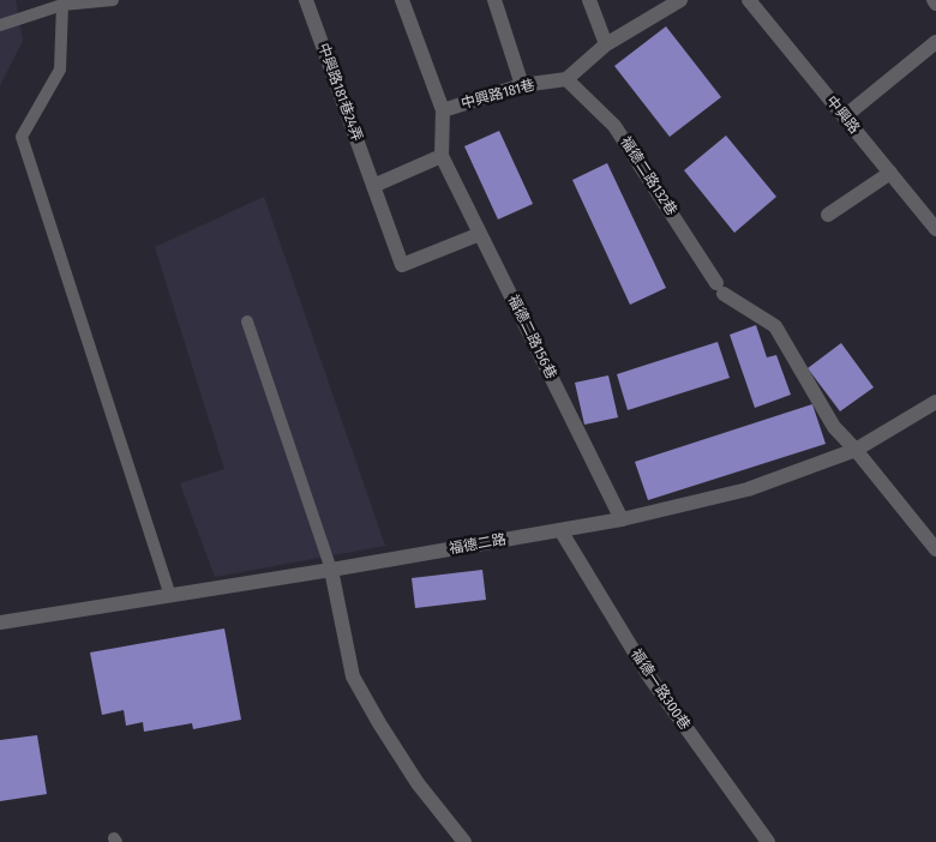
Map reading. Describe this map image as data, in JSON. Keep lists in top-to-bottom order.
{
  "streets": {
    "street": [
      "中興路181巷24弄",
      "中興路181巷",
      "中興路",
      "福德二路132巷",
      "福德二路156巷",
      "福德二路",
      "福德一路300巷"
    ]
  },
  "crossings": [
    ["中興路181巷24弄", "福德二路156巷"],
    ["中興路181巷", "福德二路132巷"],
    ["中興路181巷", "福德二路156巷"],
    ["福德二路132巷", "福德二路"],
    ["福德二路156巷", "福德二路"],
    ["福德二路", "福德一路300巷"]
  ]
}
